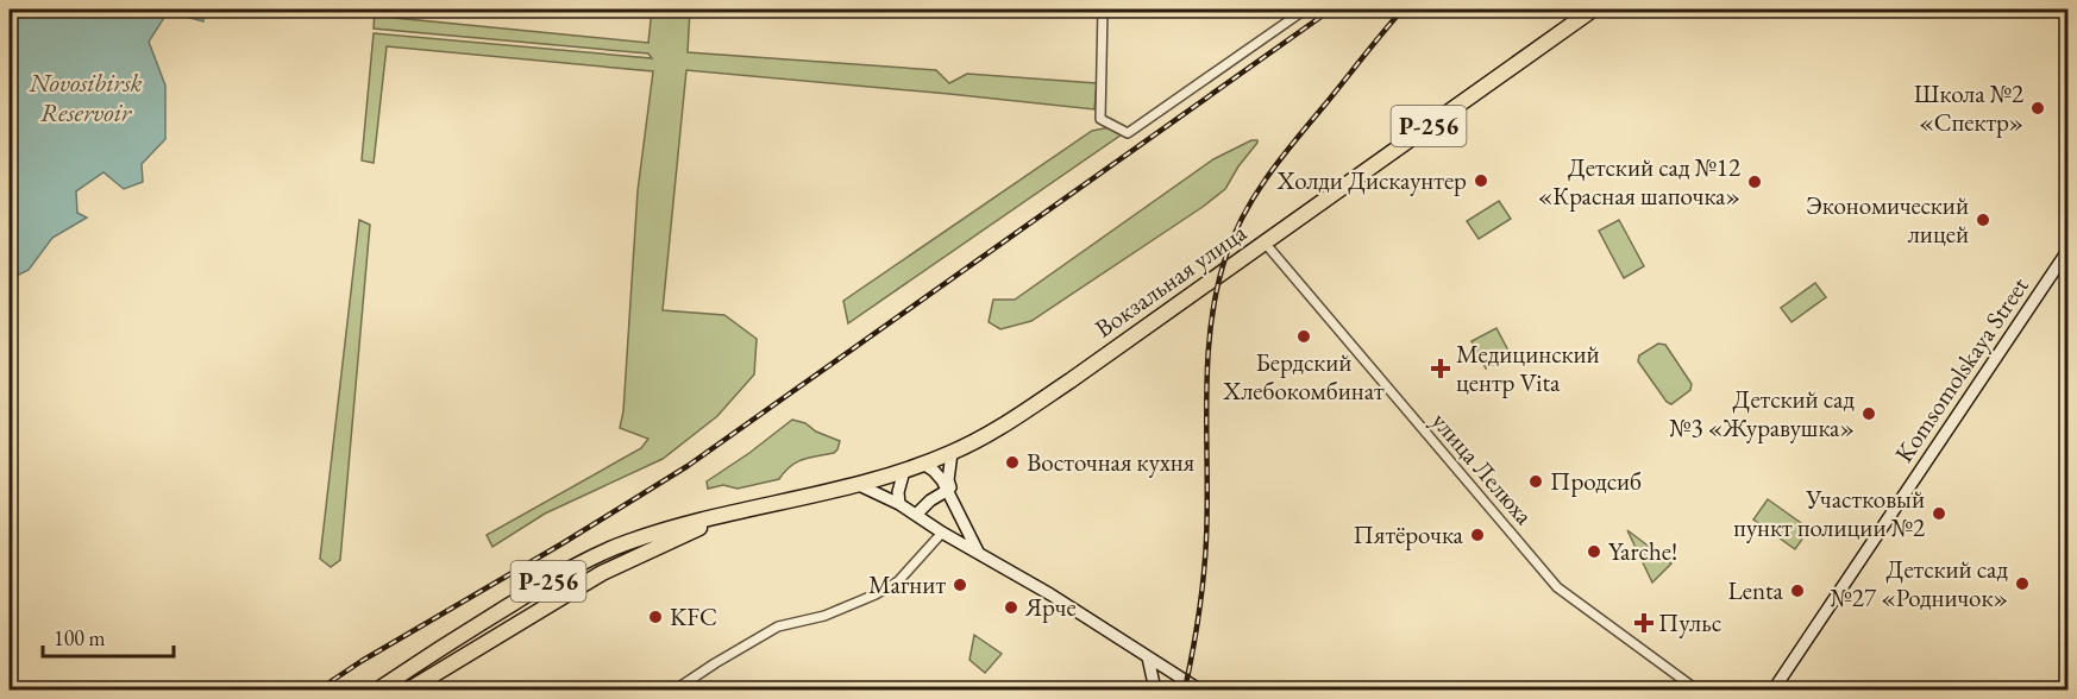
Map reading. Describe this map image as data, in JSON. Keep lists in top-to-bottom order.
{
  "streets": {
    "highway": ["Р-256", "Вокзальная улица"],
    "main road": ["Komsomolskaya Street"],
    "street": ["улица Лелюха"]
  },
  "crossings": [
    ["Р-256", "Вокзальная улица"],
    ["Вокзальная улица", "улица Лелюха"]
  ],
  "water": ["Novosibirsk Reservoir"],
  "places": {
    "other": [
      "Школа №2 «Спектр»",
      "Холди Дискаунтер",
      "Детский сад №12 «Красная шапочка»",
      "Экономический лицей",
      "Бердский Хлебокомбинат",
      "Детский сад №3 «Журавушка»",
      "Восточная кухня",
      "Продсиб",
      "Участковый пункт полиции №2",
      "Пятёрочка",
      "Yarche!",
      "Детский сад №27 «Родничок»",
      "Магнит",
      "Lenta",
      "Ярче",
      "KFC"
    ],
    "health": ["Медицинский центр Vita", "Пульс"]
  },
  "scale_bar": "100 m"
}
